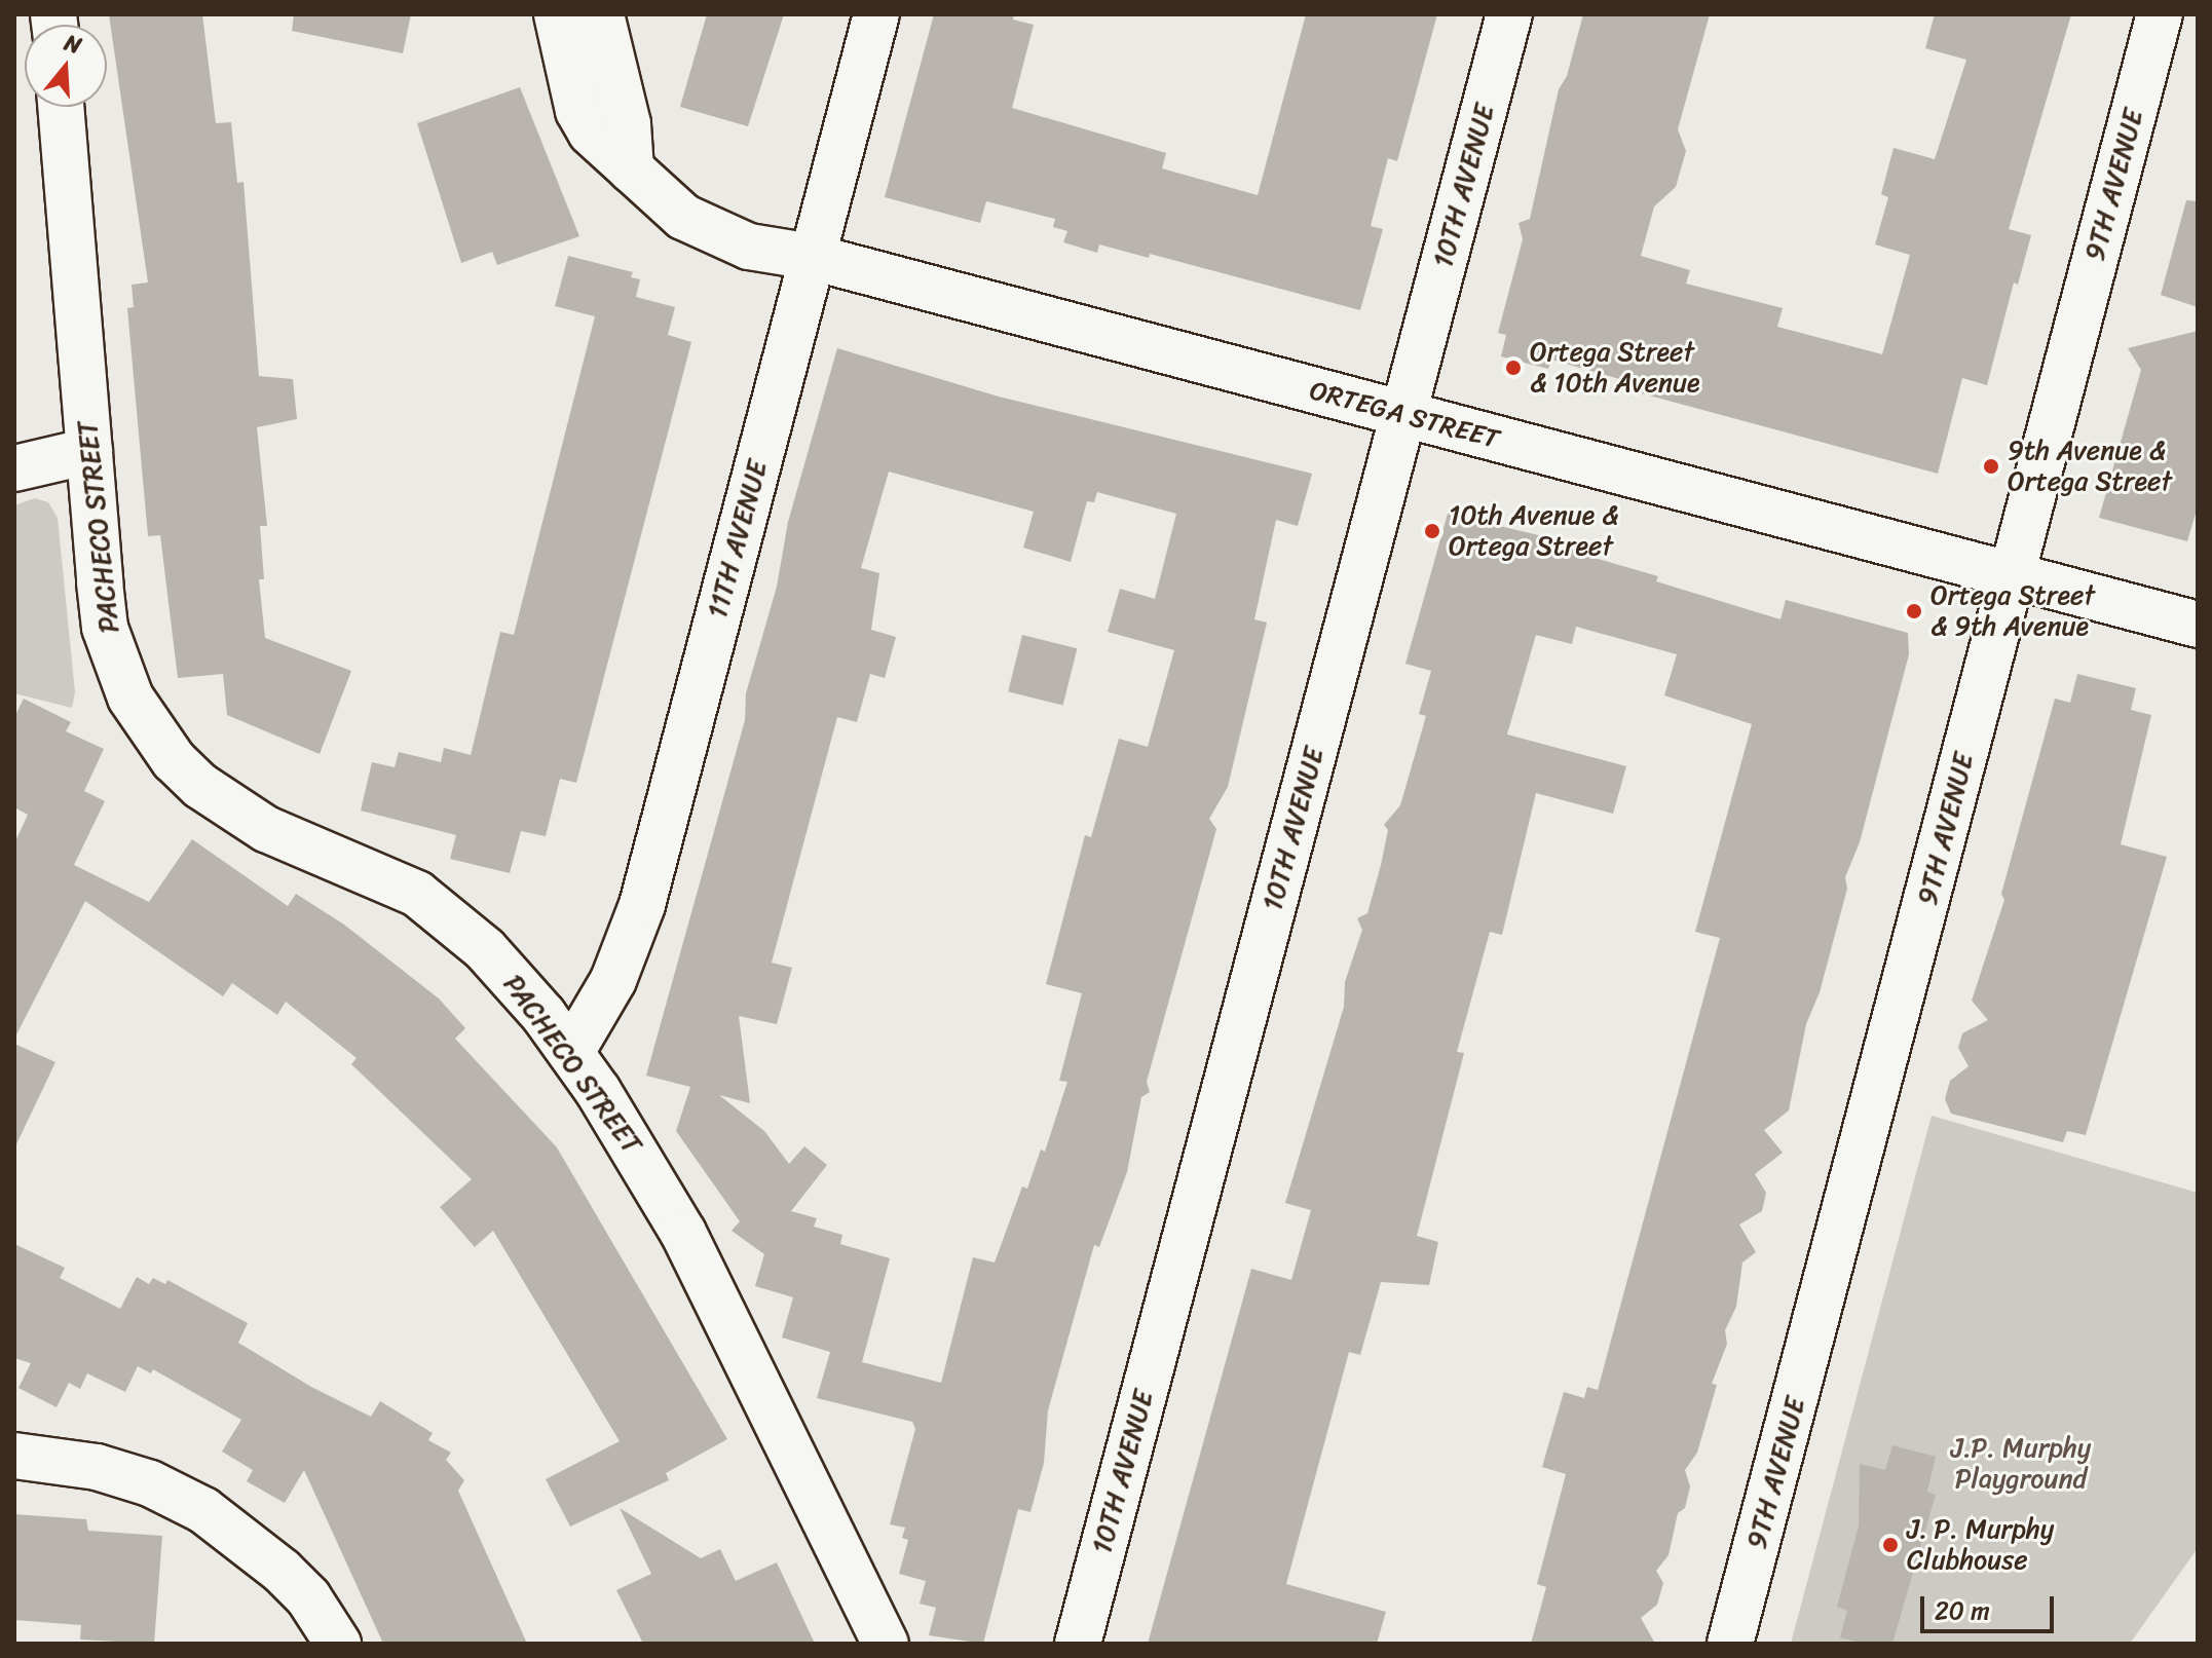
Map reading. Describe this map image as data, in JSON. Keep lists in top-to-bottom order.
{
  "streets": {
    "street": [
      "9TH AVENUE",
      "10TH AVENUE",
      "ORTEGA STREET",
      "PACHECO STREET",
      "11TH AVENUE"
    ]
  },
  "crossings": [
    ["9TH AVENUE", "ORTEGA STREET"],
    ["10TH AVENUE", "ORTEGA STREET"],
    ["ORTEGA STREET", "11TH AVENUE"],
    ["PACHECO STREET", "11TH AVENUE"]
  ],
  "parks": ["J.P. Murphy Playground"],
  "places": [
    "Ortega Street & 10th Avenue",
    "9th Avenue & Ortega Street",
    "10th Avenue & Ortega Street",
    "Ortega Street & 9th Avenue",
    "J. P. Murphy Clubhouse"
  ],
  "scale_bar": "20 m",
  "north": "top"
}
